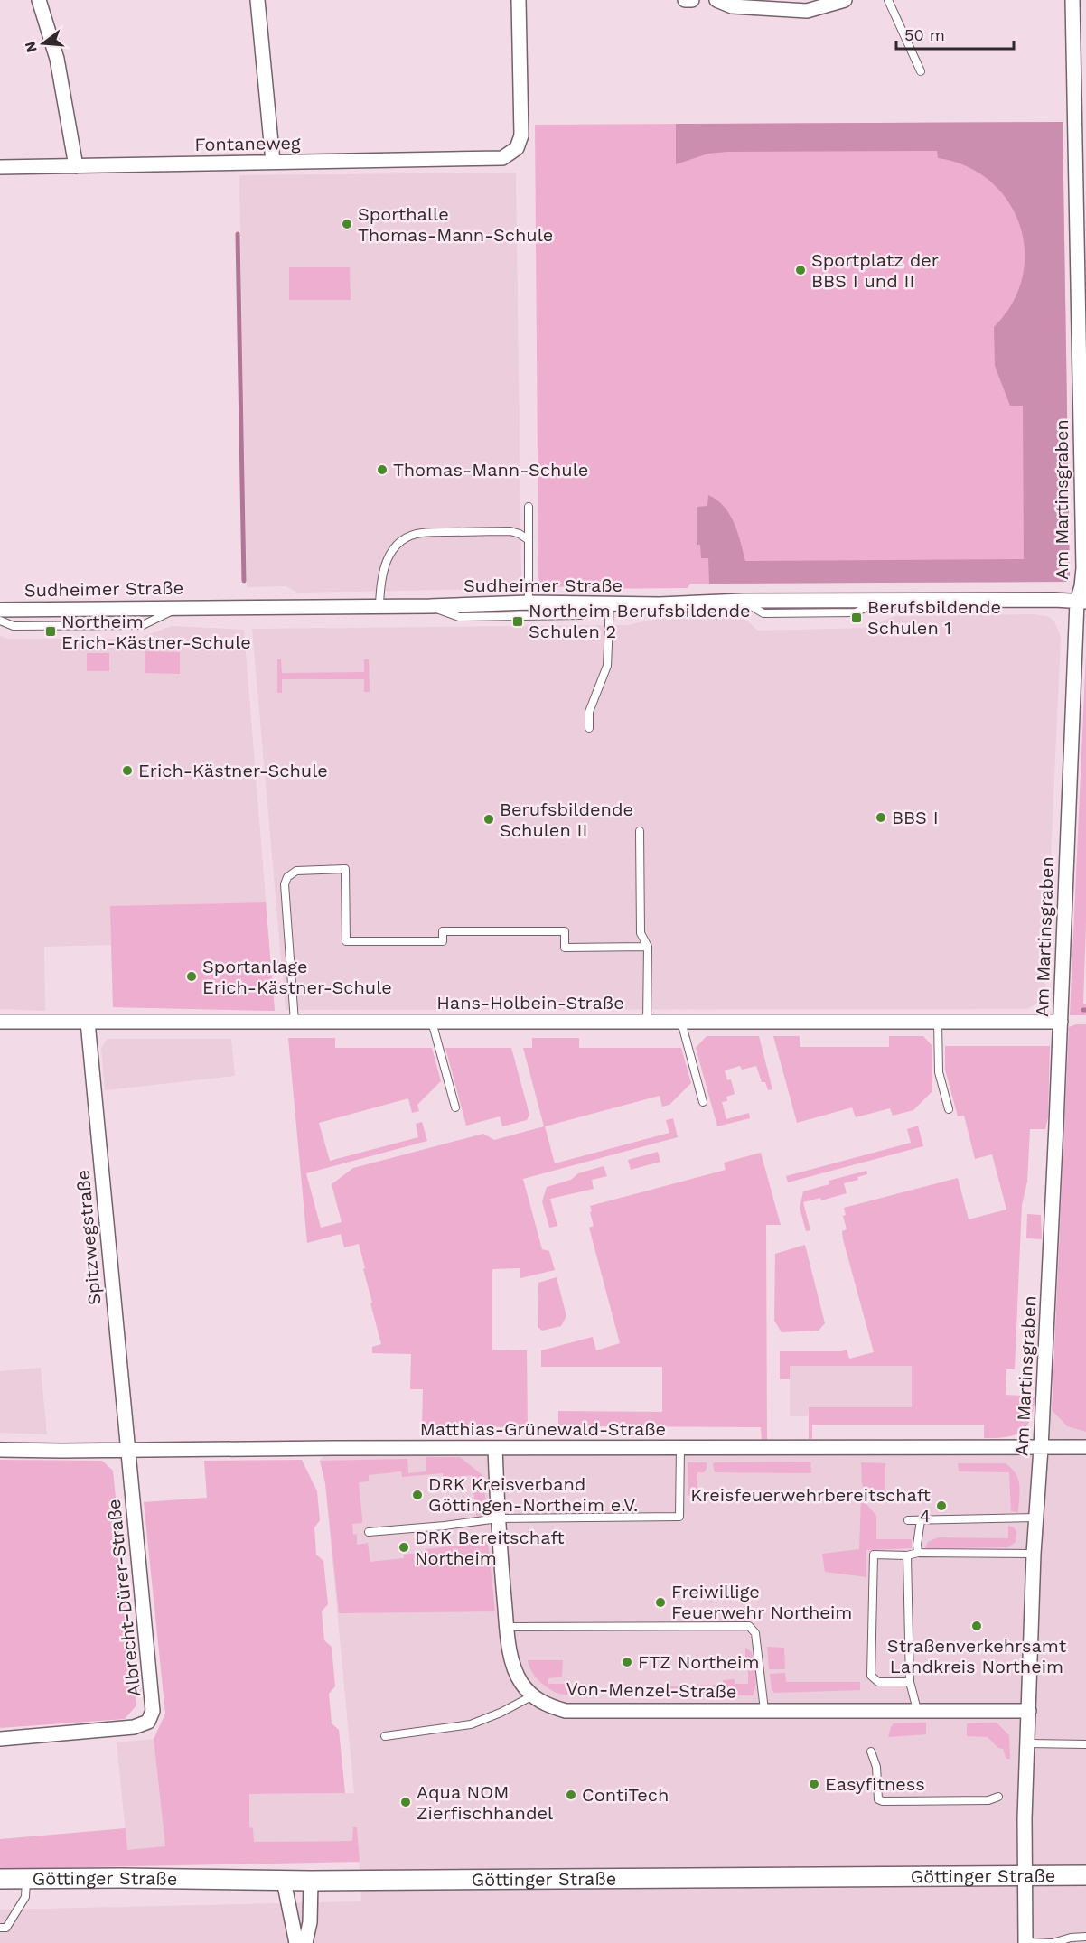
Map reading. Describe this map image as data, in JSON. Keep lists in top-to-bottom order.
{
  "streets": {
    "main road": ["Göttinger Straße"],
    "street": [
      "Fontaneweg",
      "Am Martinsgraben",
      "Sudheimer Straße",
      "Hans-Holbein-Straße",
      "Spitzwegstraße",
      "Matthias-Grünewald-Straße",
      "Albrecht-Dürer-Straße",
      "Von-Menzel-Straße"
    ]
  },
  "crossings": [
    ["Am Martinsgraben", "Sudheimer Straße"],
    ["Am Martinsgraben", "Hans-Holbein-Straße"],
    ["Am Martinsgraben", "Matthias-Grünewald-Straße"],
    ["Am Martinsgraben", "Von-Menzel-Straße"],
    ["Am Martinsgraben", "Göttinger Straße"],
    ["Hans-Holbein-Straße", "Spitzwegstraße"],
    ["Spitzwegstraße", "Matthias-Grünewald-Straße"],
    ["Spitzwegstraße", "Albrecht-Dürer-Straße"],
    ["Matthias-Grünewald-Straße", "Albrecht-Dürer-Straße"]
  ],
  "places": {
    "other": [
      "Sporthalle Thomas-Mann-Schule",
      "Sportplatz der BBS I und II",
      "Thomas-Mann-Schule",
      "Erich-Kästner-Schule",
      "BBS I",
      "Berufsbildende Schulen II",
      "Sportanlage Erich-Kästner-Schule",
      "DRK Kreisverband Göttingen-Northeim e.V.",
      "Kreisfeuerwehrbereitschaft 4",
      "DRK Bereitschaft Northeim",
      "Freiwillige Feuerwehr Northeim",
      "Straßenverkehrsamt Landkreis Northeim",
      "FTZ Northeim",
      "Easyfitness",
      "ContiTech",
      "Aqua NOM Zierfischhandel"
    ],
    "transit": ["Berufsbildende Schulen 1", "Northeim Berufsbildende Schulen 2", "Northeim Erich-Kästner-Schule"]
  },
  "scale_bar": "50 m",
  "north": "left"
}
